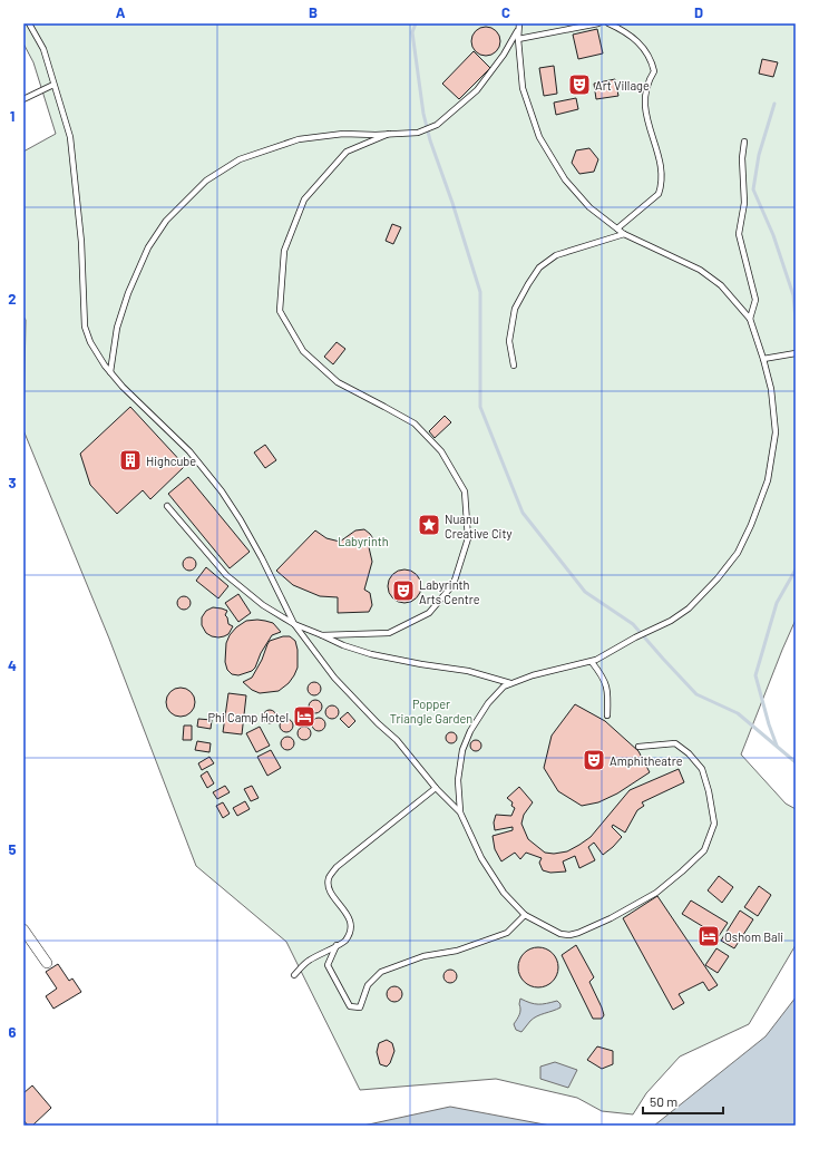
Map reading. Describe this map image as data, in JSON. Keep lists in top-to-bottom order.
{
  "parks": ["Labyrinth", "Popper Triangle Garden"],
  "places": {
    "theatre": ["Art Village", "Labyrinth Arts Centre", "Amphitheatre"],
    "building": ["Highcube"],
    "place": ["Nuanu Creative City"],
    "hotel": ["Phi Camp Hotel", "Oshom Bali"]
  },
  "scale_bar": "50 m",
  "grid": {
    "columns": [
      "A",
      "B",
      "C",
      "D"
    ],
    "rows": [
      "1",
      "2",
      "3",
      "4",
      "5",
      "6"
    ]
  }
}
